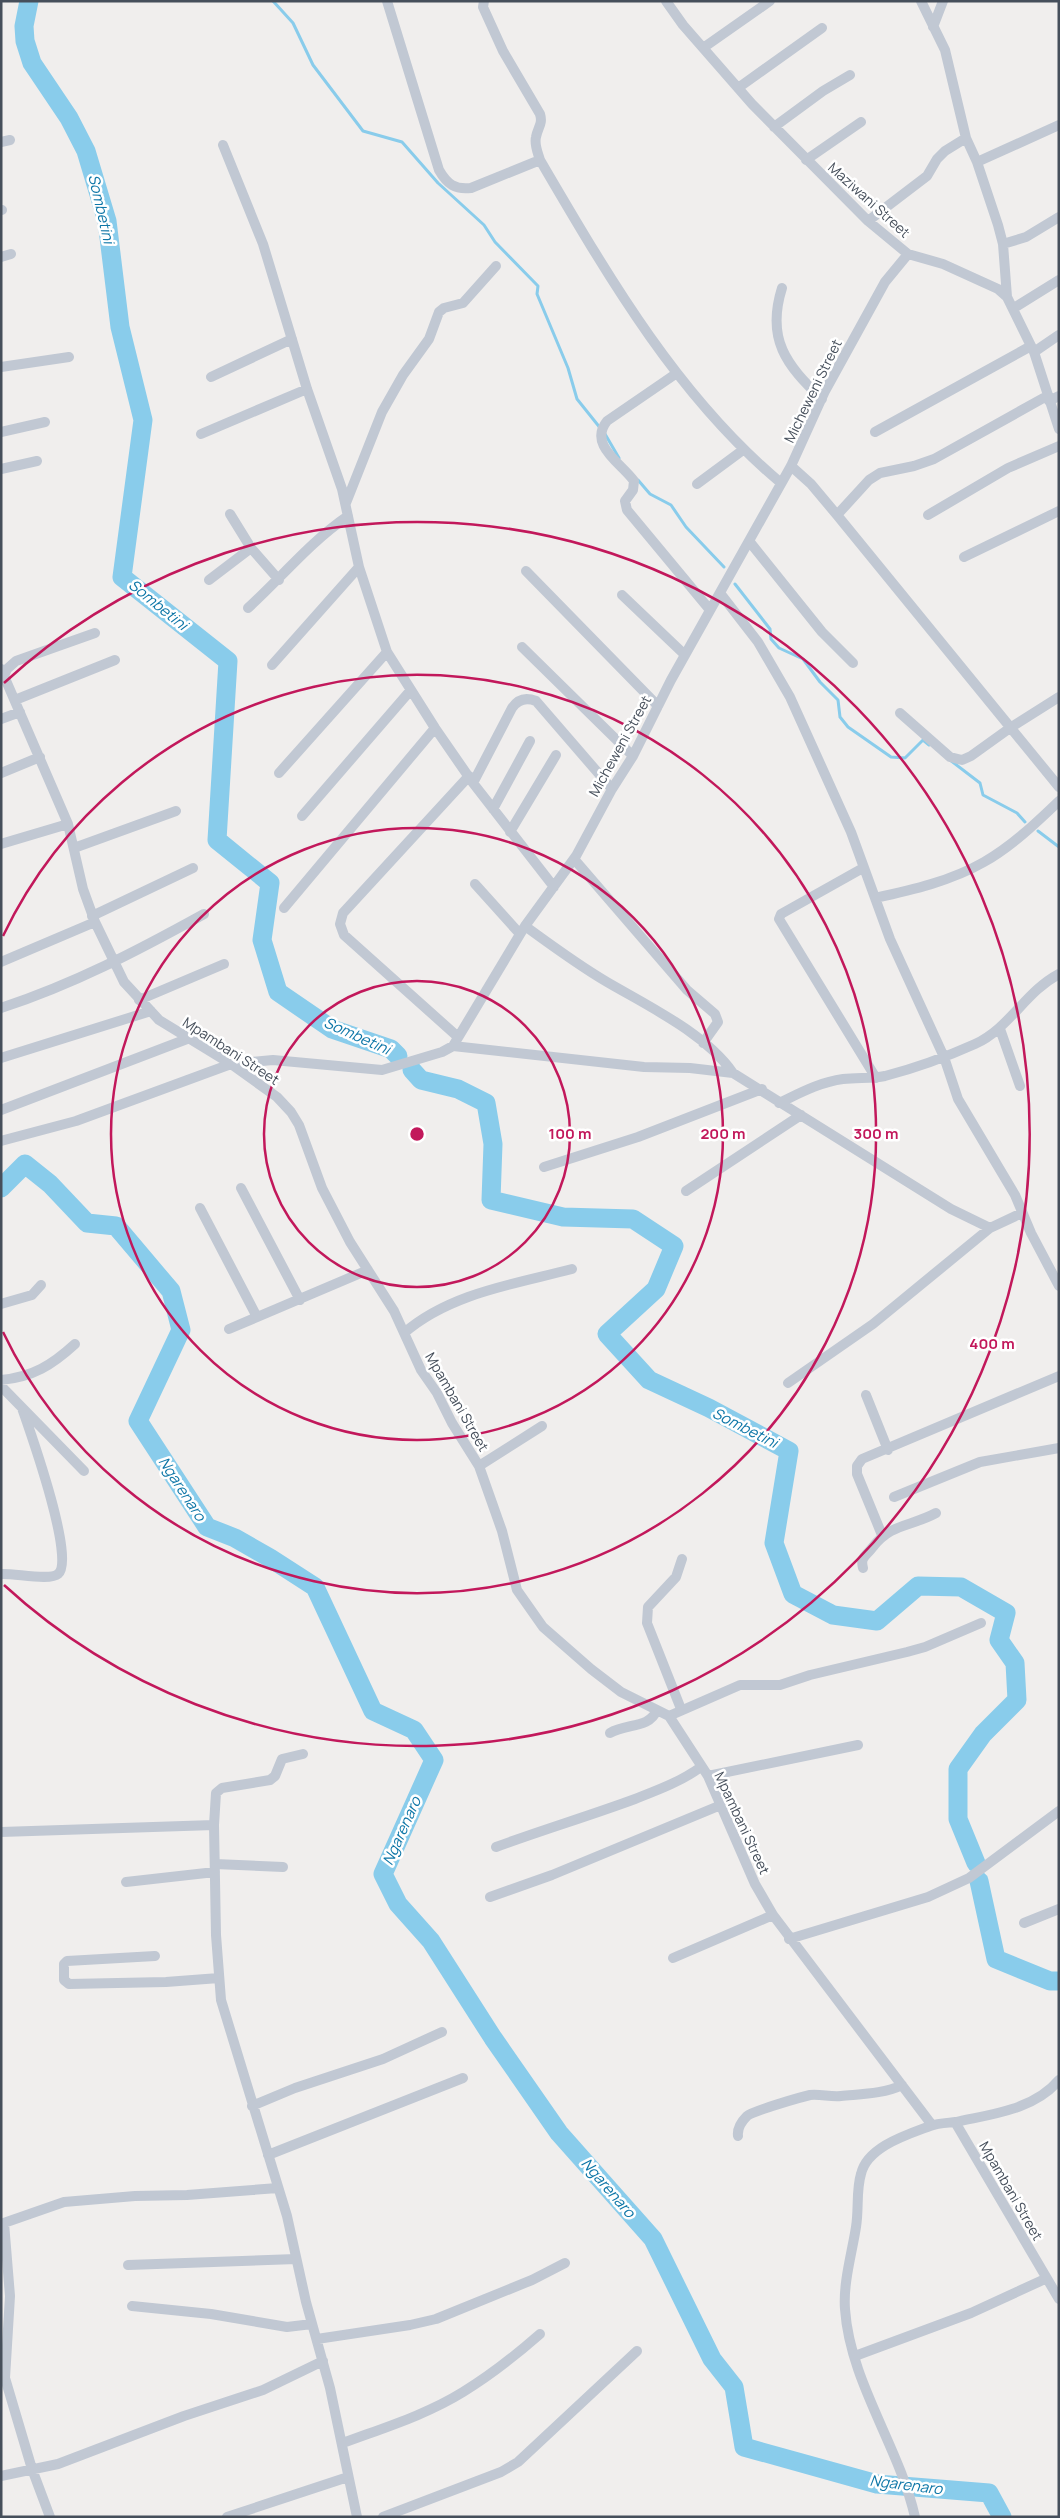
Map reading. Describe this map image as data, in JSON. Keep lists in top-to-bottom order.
{
  "streets": {
    "street": ["Maziwani Street", "Micheweni Street", "Mpambani Street"]
  },
  "crossings": [
    ["Maziwani Street", "Micheweni Street"]
  ],
  "water": ["Sombetini", "Ngarenaro"],
  "rings": [
    "100 m",
    "200 m",
    "300 m",
    "400 m"
  ]
}
